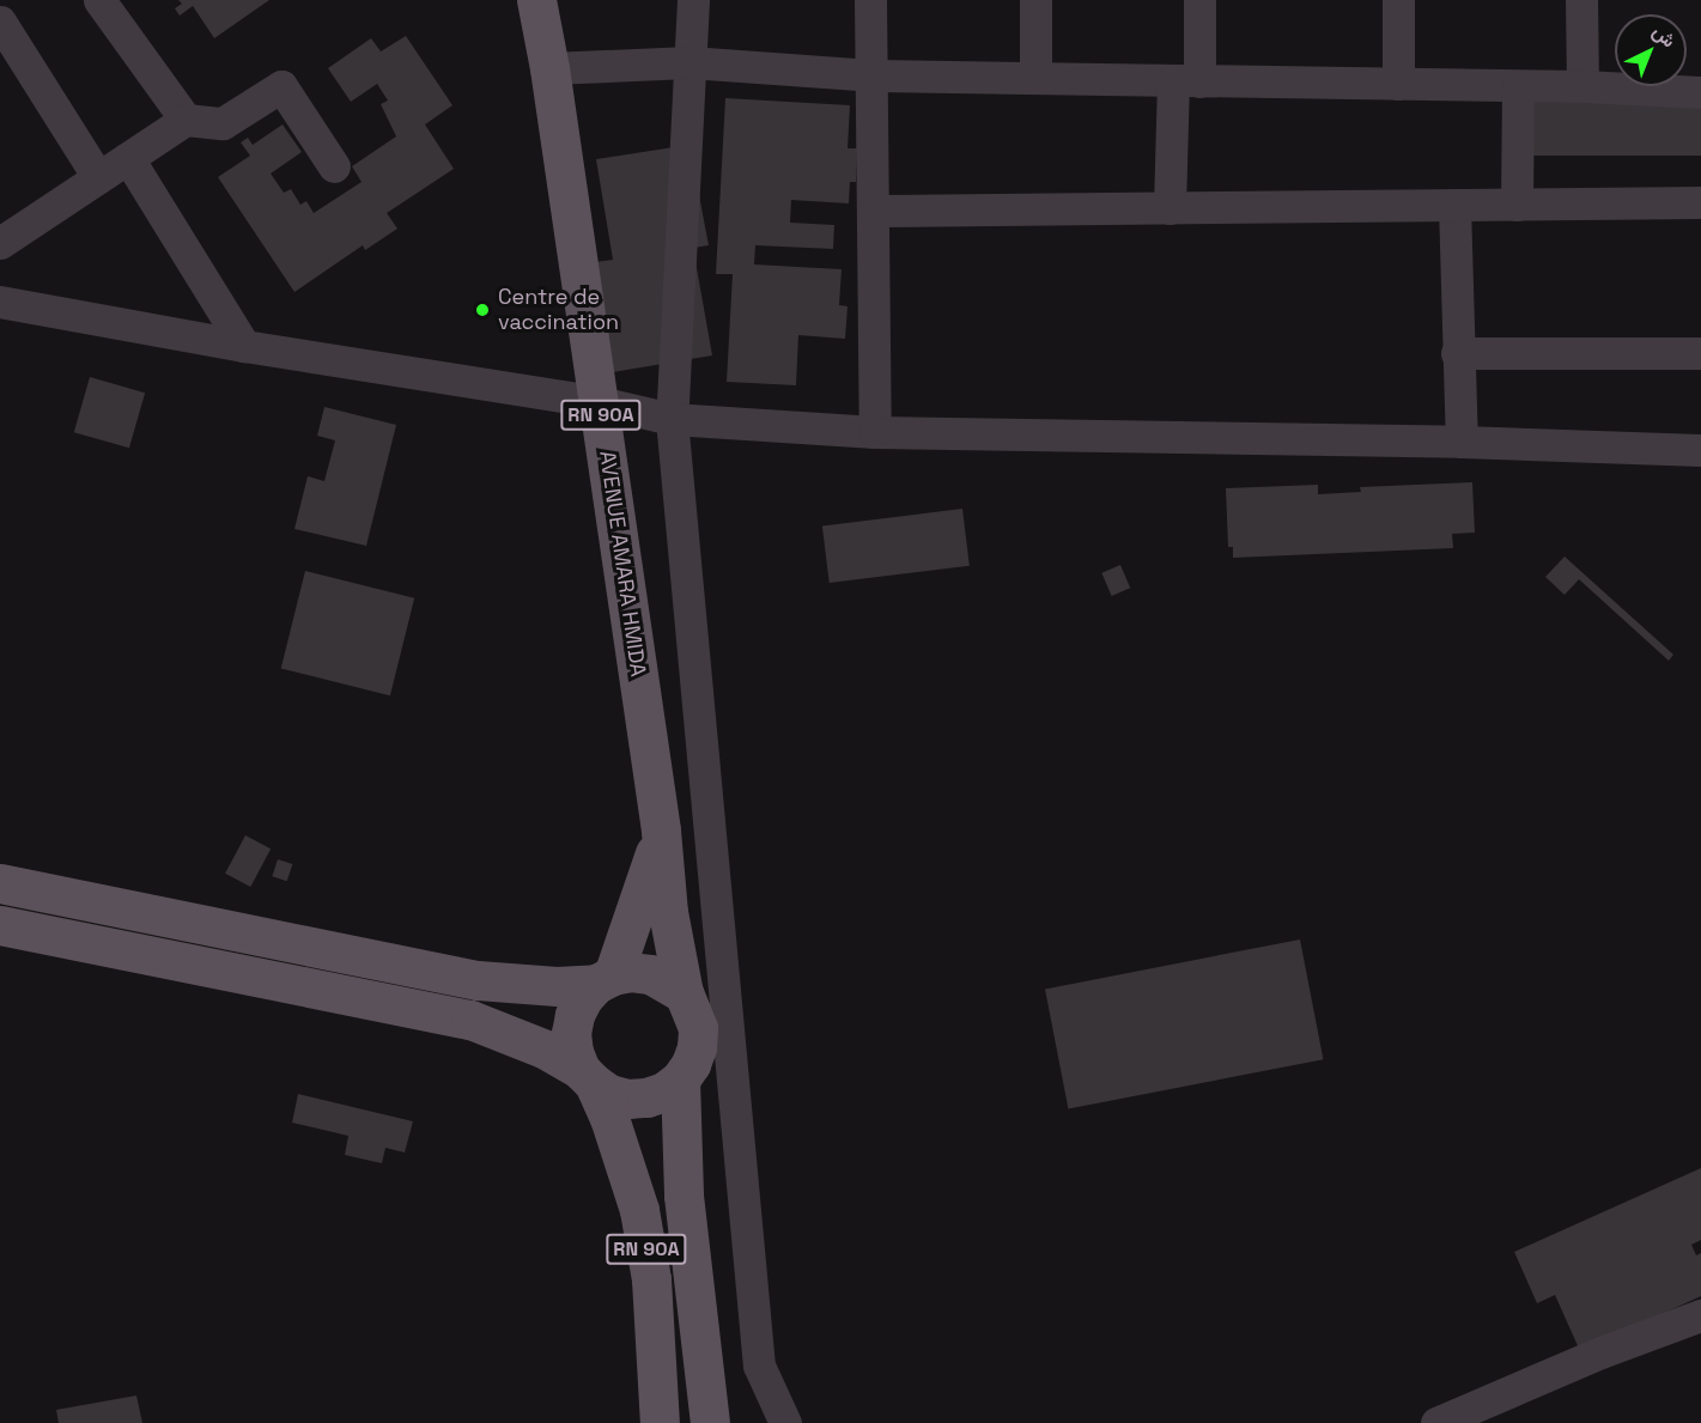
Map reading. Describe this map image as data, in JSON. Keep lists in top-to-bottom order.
{
  "streets": {
    "main road": ["RN 90A", "AVENUE AMARA HMIDA"]
  },
  "crossings": [
    ["RN 90A", "AVENUE AMARA HMIDA"]
  ],
  "places": ["Centre de vaccination"],
  "north": "top right"
}
